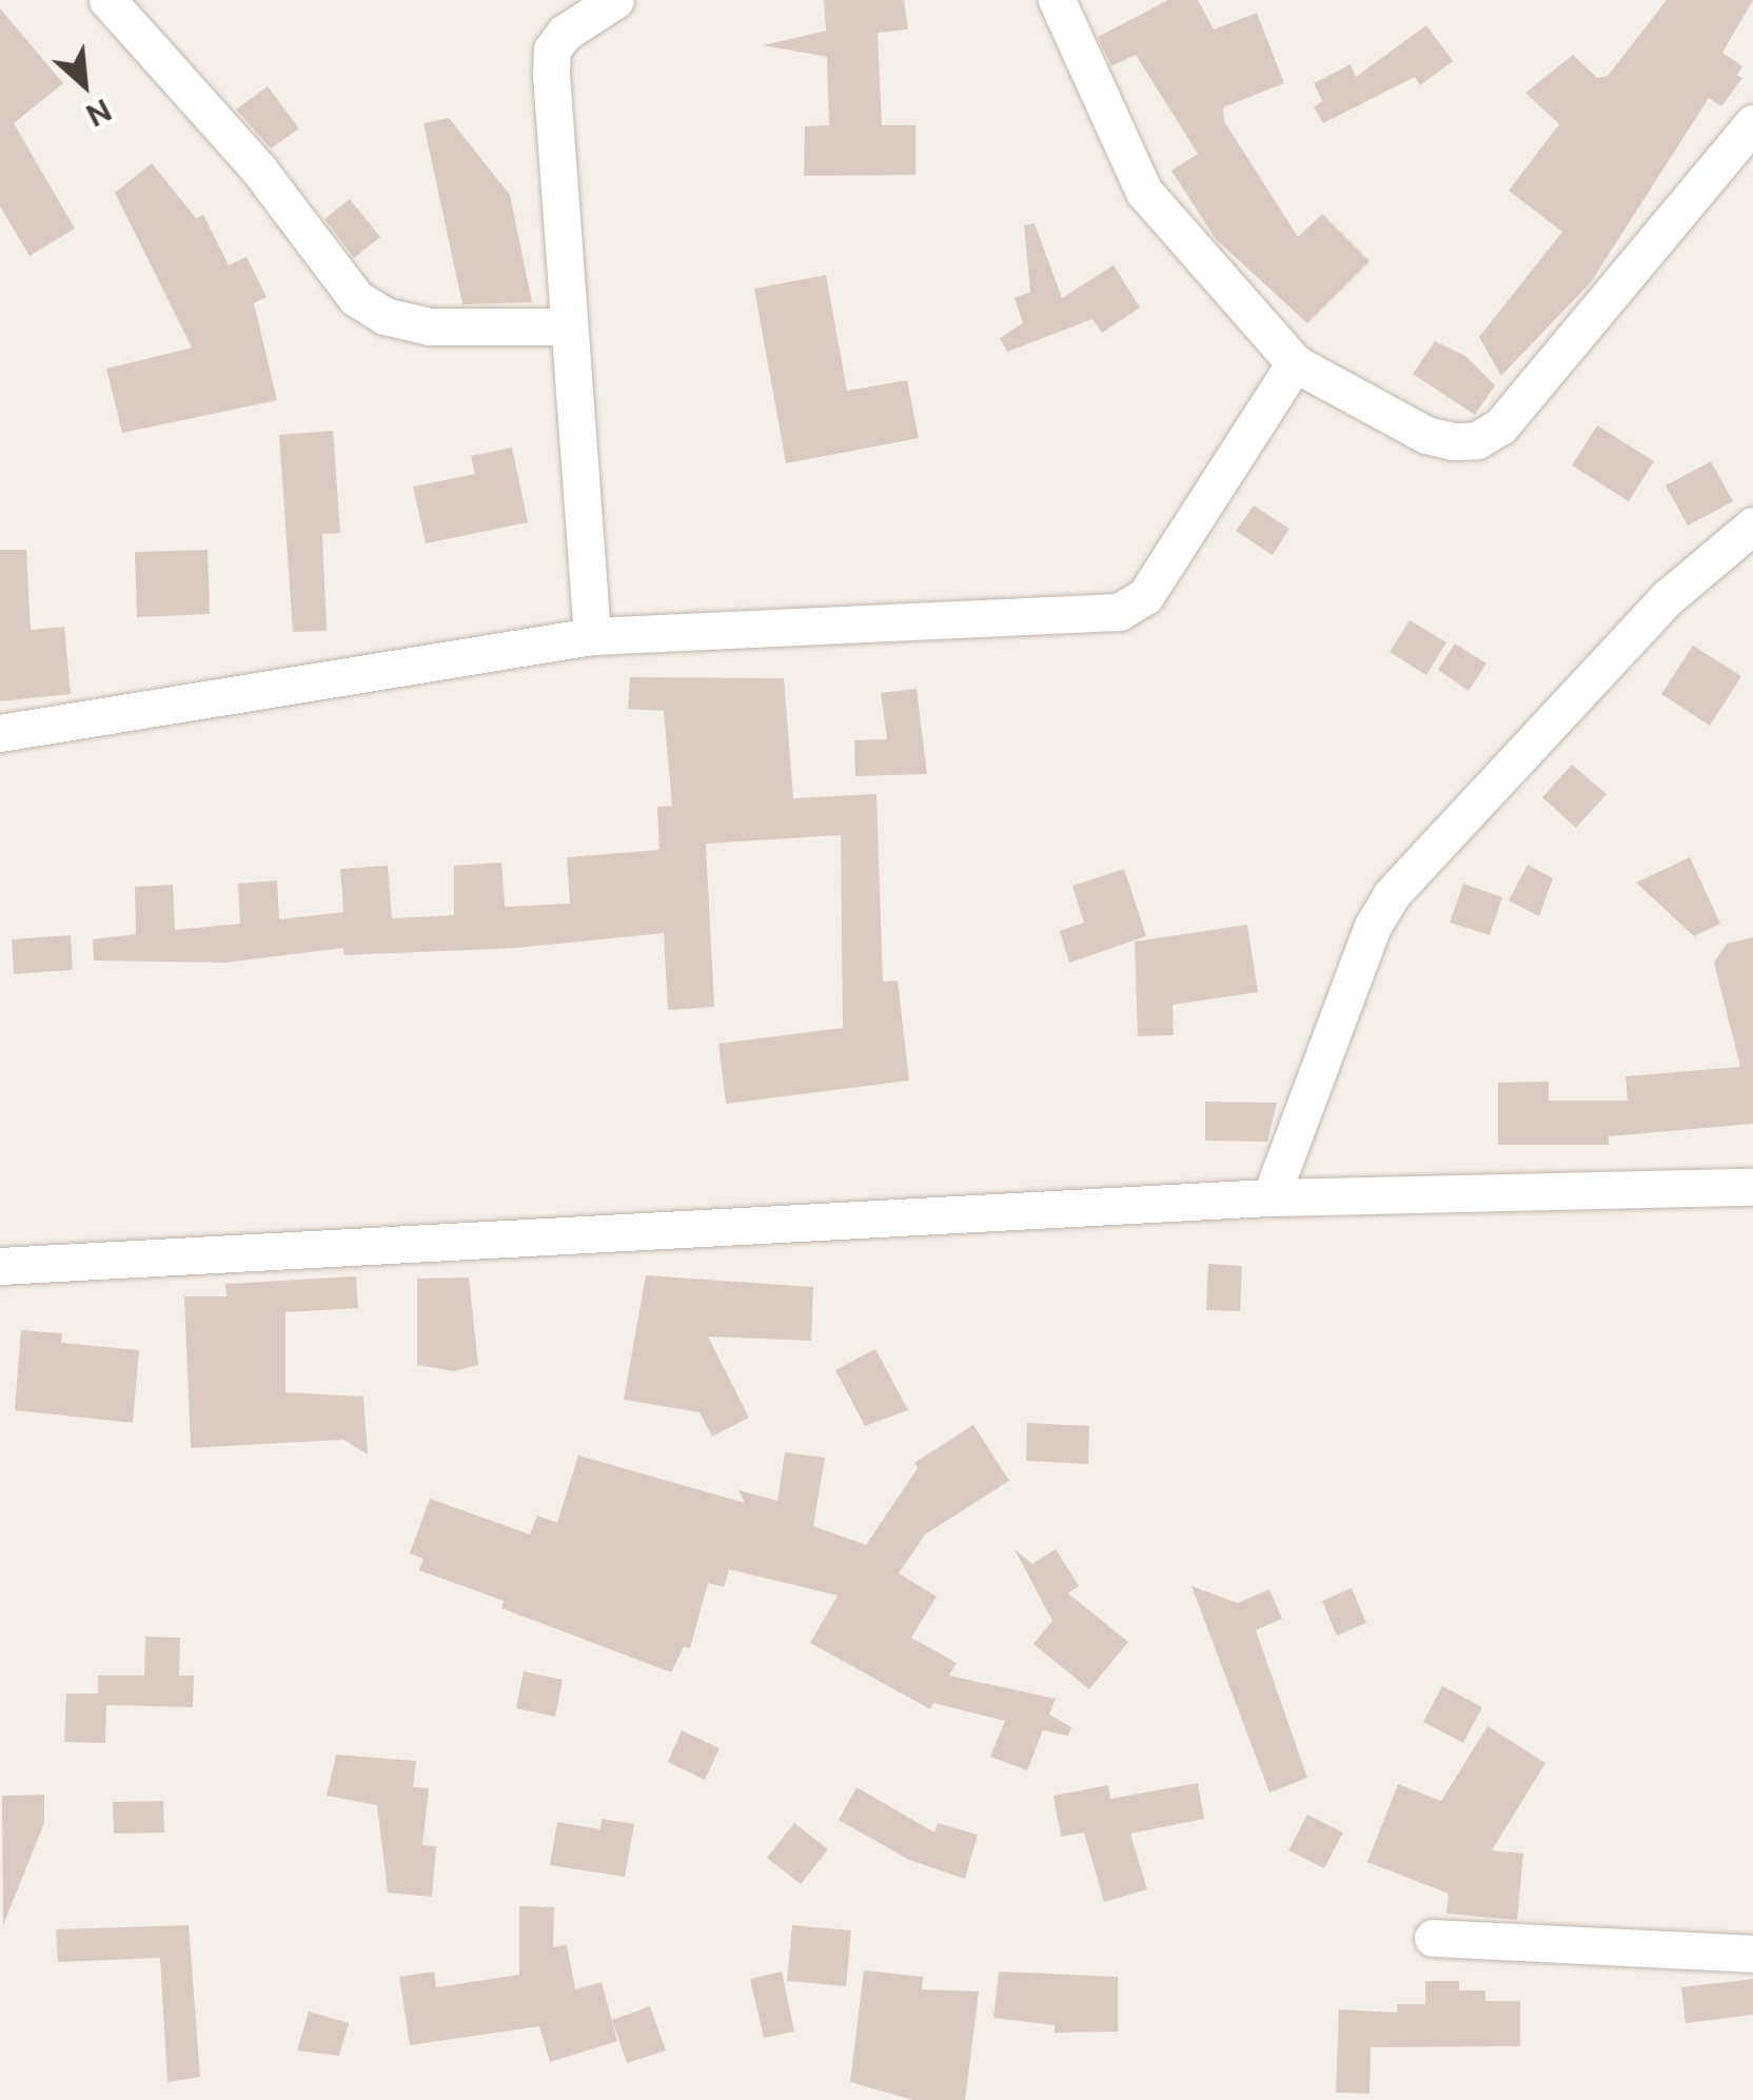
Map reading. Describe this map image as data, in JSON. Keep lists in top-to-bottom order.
{
  "north": "bottom right"
}
